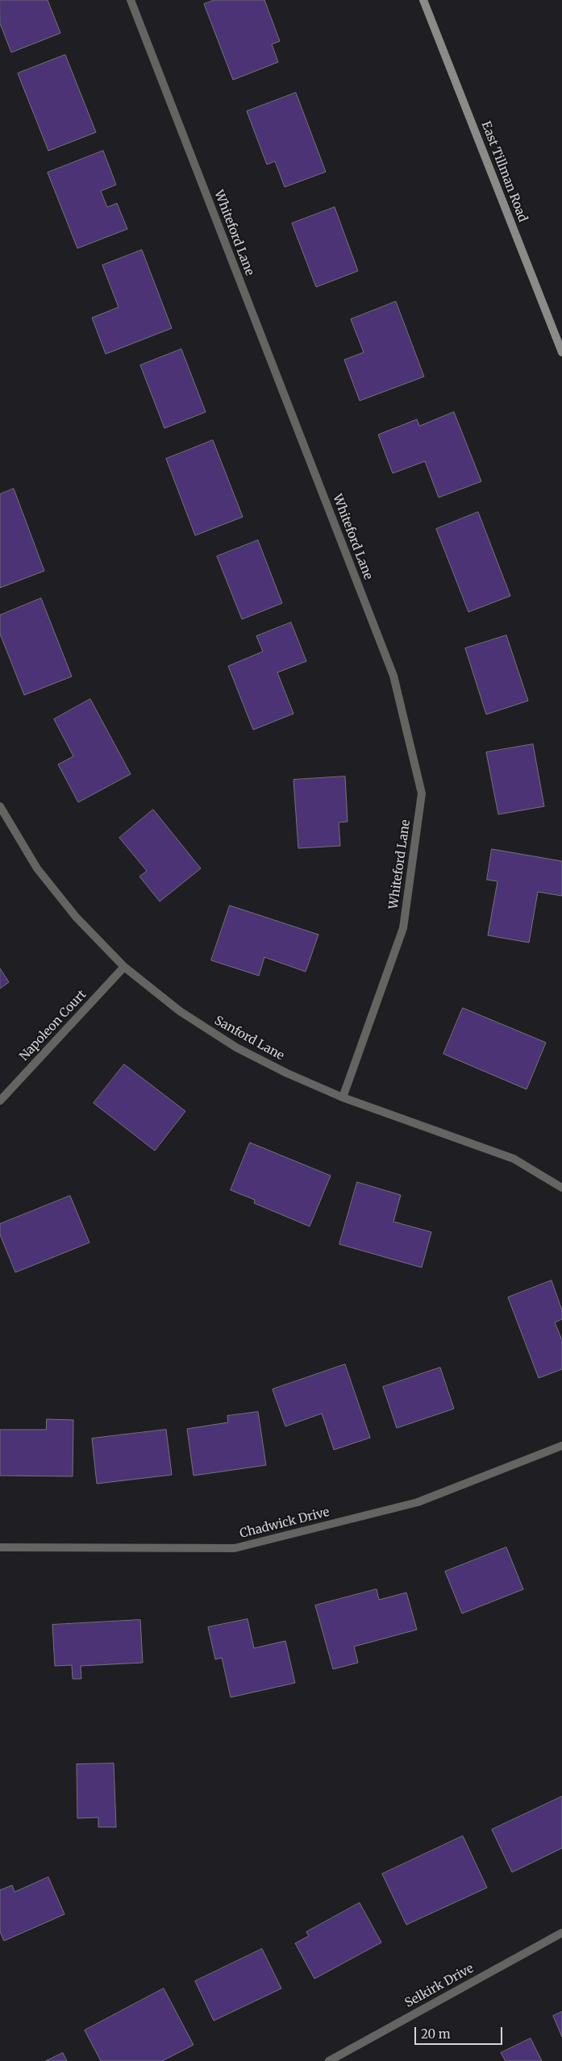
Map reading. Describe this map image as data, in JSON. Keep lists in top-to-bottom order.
{
  "streets": {
    "main road": ["East Tillman Road"],
    "street": [
      "Whiteford Lane",
      "Napoleon Court",
      "Sanford Lane",
      "Chadwick Drive",
      "Selkirk Drive"
    ]
  },
  "crossings": [
    ["Whiteford Lane", "Sanford Lane"],
    ["Napoleon Court", "Sanford Lane"]
  ],
  "scale_bar": "20 m"
}
